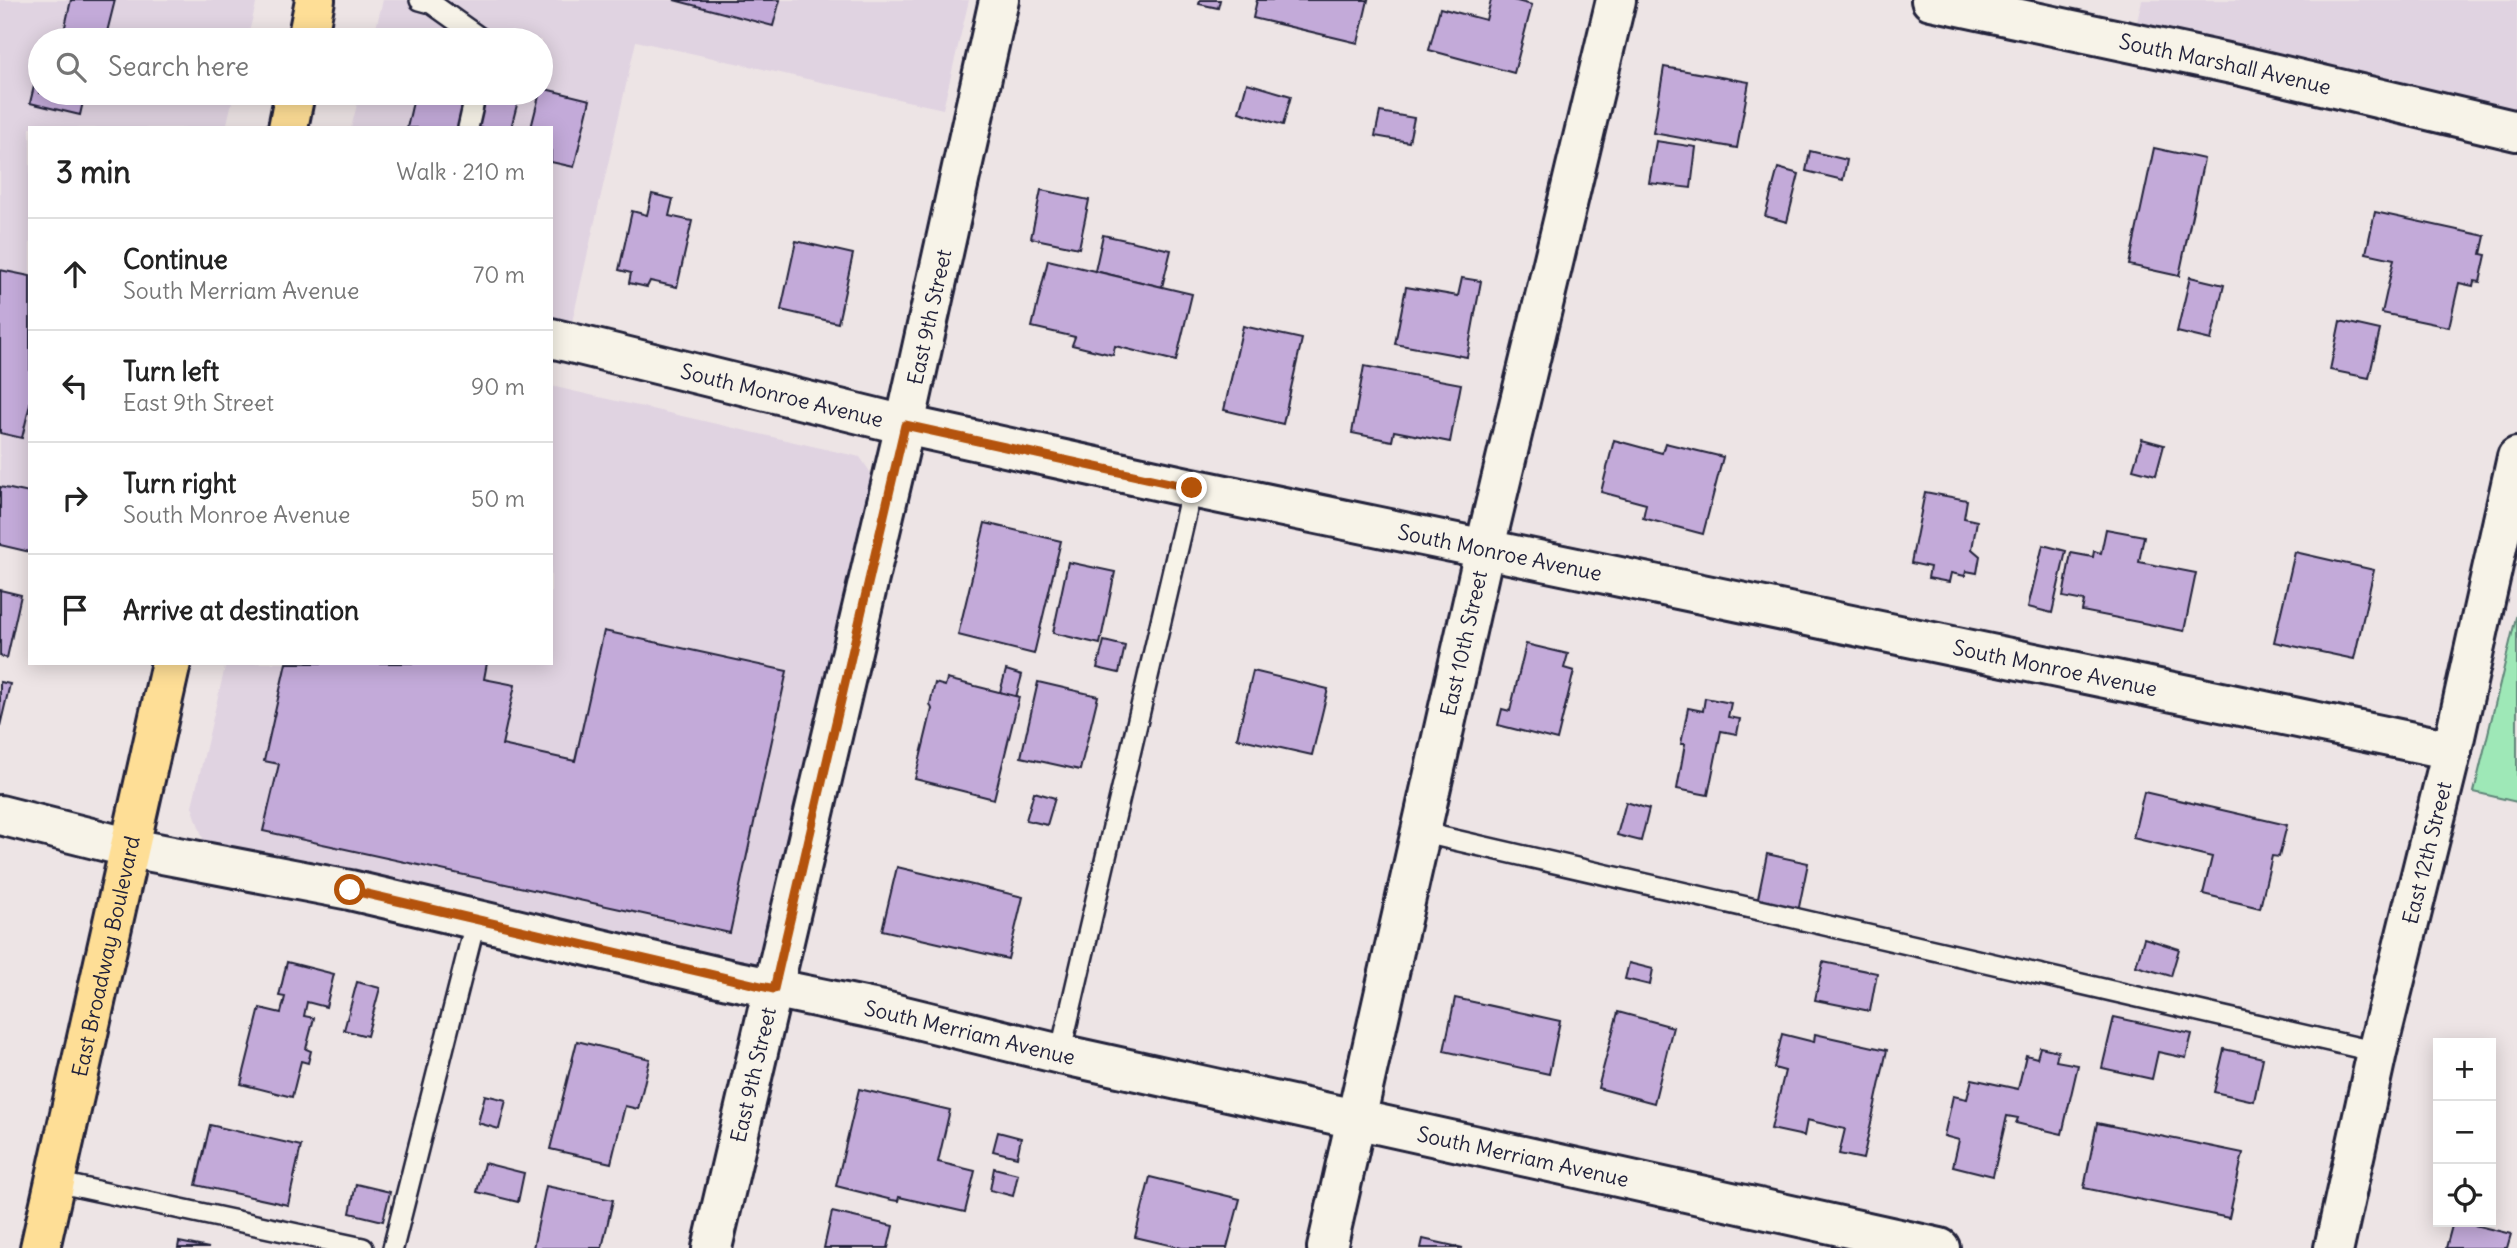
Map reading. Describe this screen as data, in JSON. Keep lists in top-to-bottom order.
{
  "streets": {
    "highway": ["East Broadway Boulevard"],
    "street": [
      "South Marshall Avenue",
      "East 9th Street",
      "South Monroe Avenue",
      "East 10th Street",
      "East 12th Street",
      "South Merriam Avenue"
    ]
  },
  "crossings": [
    ["East 9th Street", "South Monroe Avenue"],
    ["East 9th Street", "South Merriam Avenue"],
    ["South Monroe Avenue", "East 10th Street"],
    ["South Monroe Avenue", "East 12th Street"],
    ["East 10th Street", "South Merriam Avenue"],
    ["East Broadway Boulevard", "South Merriam Avenue"]
  ],
  "page": {
    "search": "Search here",
    "heading": ["3 min", "Walk · 210 m"],
    "list": [
      ["Continue", "South Merriam Avenue", "70 m"],
      ["Turn left", "East 9th Street", "90 m"],
      ["Turn right", "South Monroe Avenue", "50 m"],
      "Arrive at destination"
    ],
    "map_buttons": ["+", "−"]
  }
}
